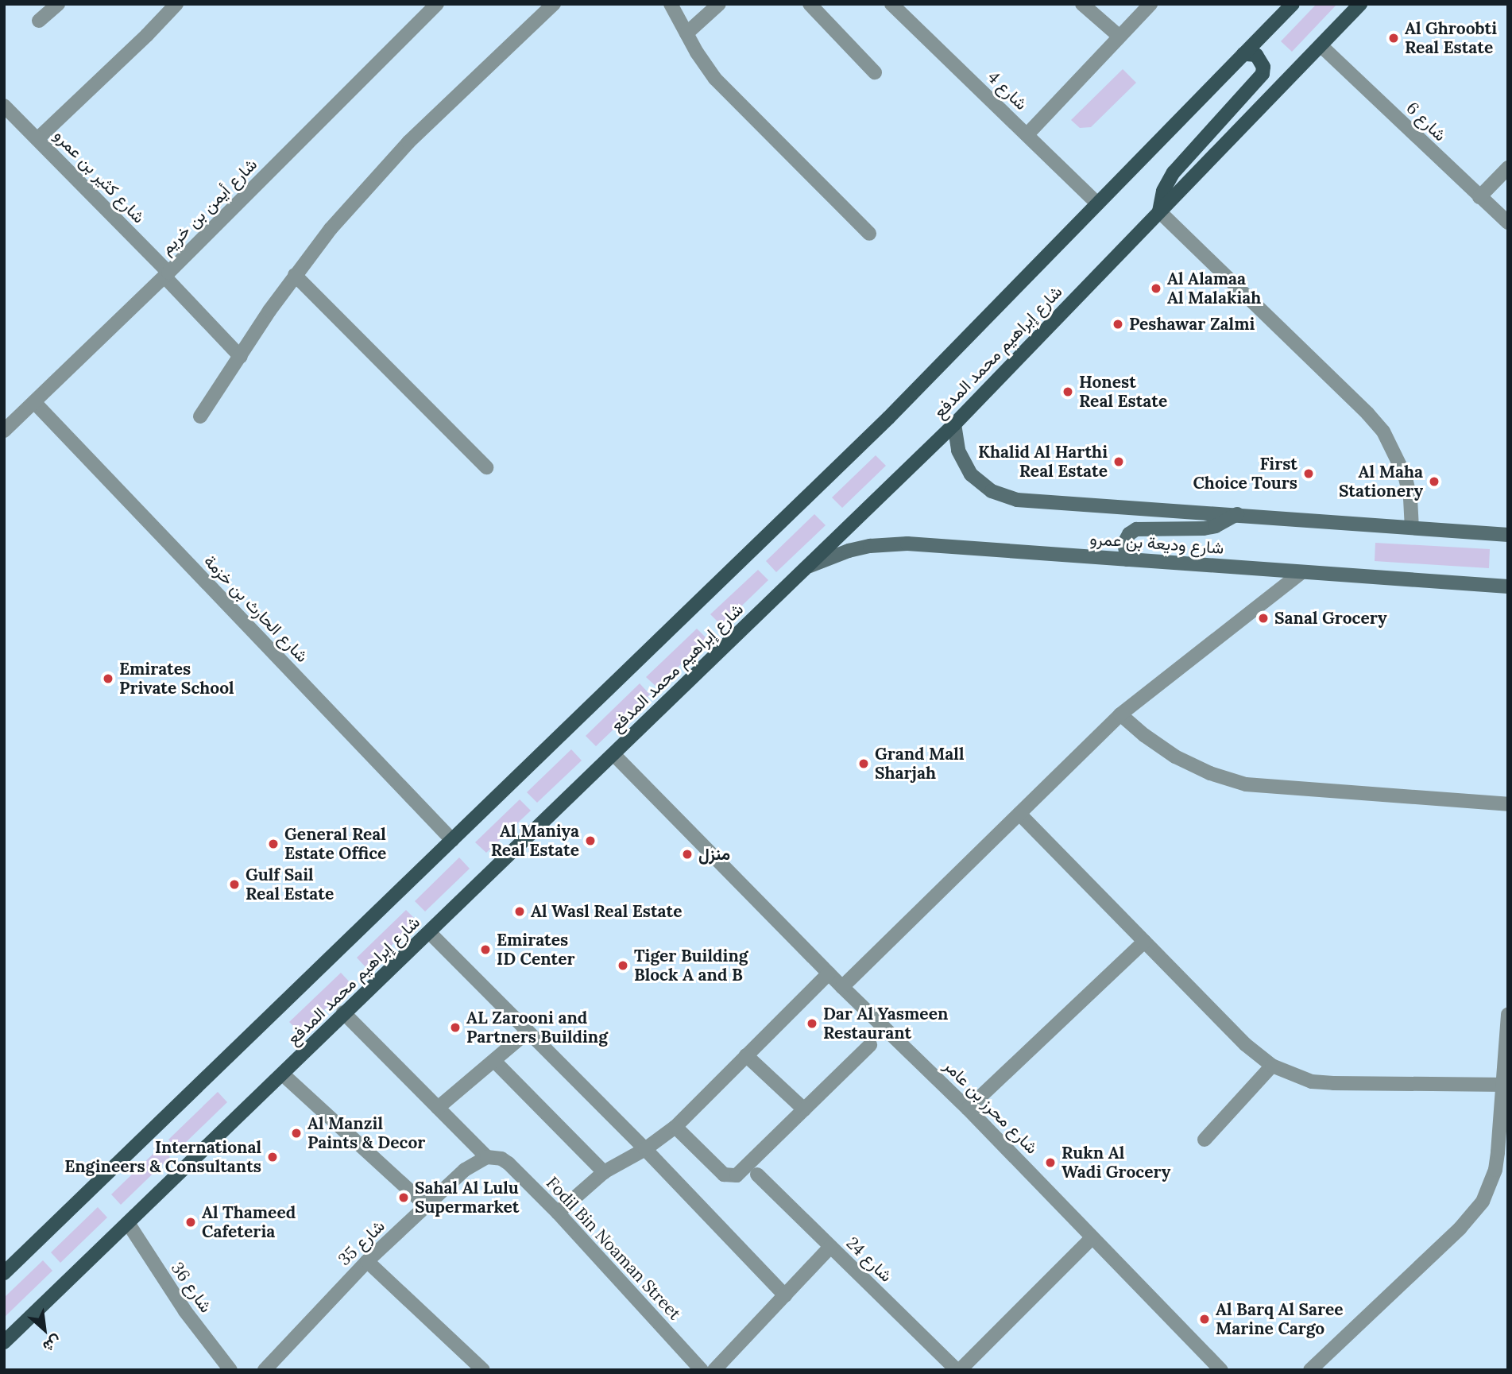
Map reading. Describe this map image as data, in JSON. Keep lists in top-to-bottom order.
{
  "streets": {
    "main road": ["شارع إبراهيم محمد المدفع"],
    "street": [
      "شارع 4",
      "شارع 6",
      "شارع كثير بن عمرو",
      "شارع أيمن بن خريم",
      "شارع وديعة بن عمرو",
      "شارع الحارث بن خزمة",
      "شارع محرز بن عامر",
      "شارع 35",
      "Fodil Bin Noaman Street",
      "شارع 24",
      "شارع 36"
    ]
  },
  "crossings": [
    ["شارع 4", "شارع إبراهيم محمد المدفع"],
    ["شارع 6", "شارع إبراهيم محمد المدفع"],
    ["شارع كثير بن عمرو", "شارع أيمن بن خريم"],
    ["شارع أيمن بن خريم", "شارع الحارث بن خزمة"],
    ["شارع إبراهيم محمد المدفع", "شارع وديعة بن عمرو"],
    ["شارع إبراهيم محمد المدفع", "شارع الحارث بن خزمة"],
    ["شارع إبراهيم محمد المدفع", "شارع محرز بن عامر"],
    ["شارع إبراهيم محمد المدفع", "Fodil Bin Noaman Street"],
    ["شارع إبراهيم محمد المدفع", "شارع 36"],
    ["شارع 35", "Fodil Bin Noaman Street"]
  ],
  "places": [
    "Al Ghroobti Real Estate",
    "Al Alamaa Al Malakiah",
    "Peshawar Zalmi",
    "Honest Real Estate",
    "Khalid Al Harthi Real Estate",
    "First Choice Tours",
    "Al Maha Stationery",
    "Sanal Grocery",
    "Emirates Private School",
    "Grand Mall Sharjah",
    "Al Maniya Real Estate",
    "General Real Estate Office",
    "منزل",
    "Gulf Sail Real Estate",
    "Al Wasl Real Estate",
    "Emirates ID Center",
    "Tiger Building Block A and B",
    "Dar Al Yasmeen Restaurant",
    "AL Zarooni and Partners Building",
    "Al Manzil Paints & Decor",
    "International Engineers & Consultants",
    "Rukn Al Wadi Grocery",
    "Sahal Al Lulu Supermarket",
    "Al Thameed Cafeteria",
    "Al Barq Al Saree Marine Cargo"
  ],
  "north": "bottom right"
}
